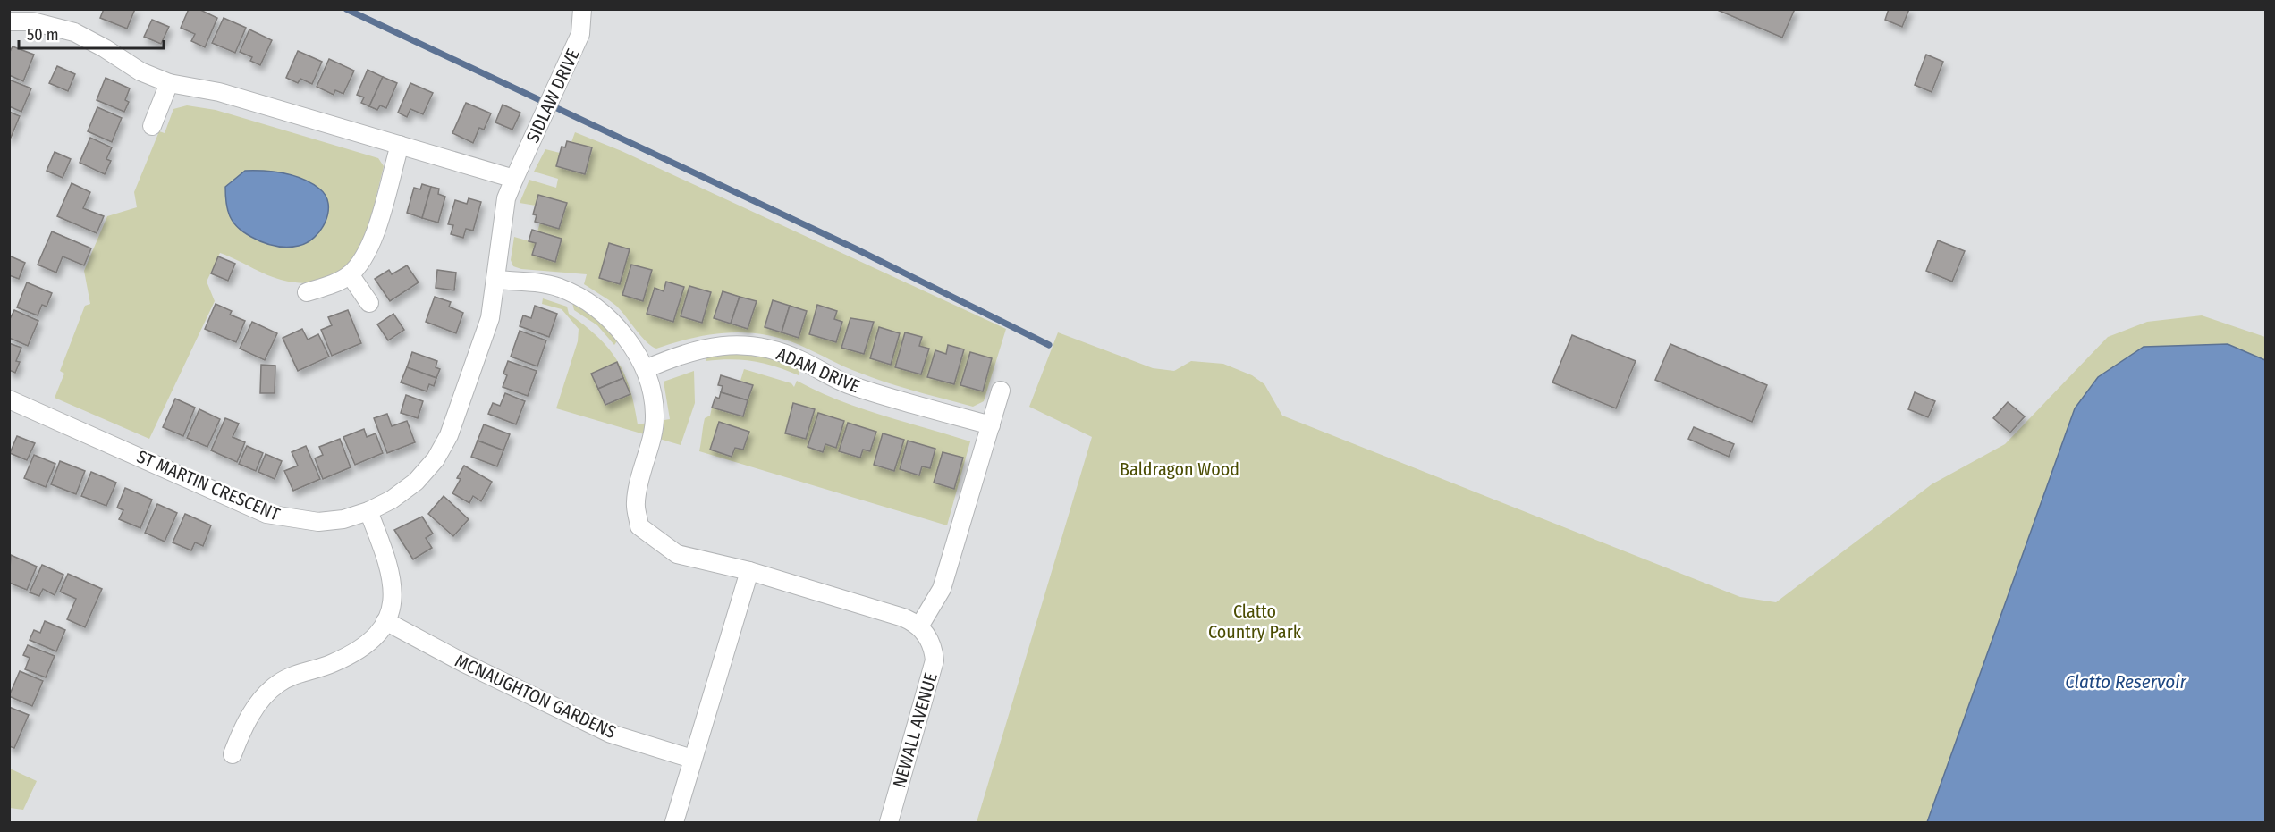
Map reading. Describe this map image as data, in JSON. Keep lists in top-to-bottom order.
{
  "streets": {
    "street": [
      "SIDLAW DRIVE",
      "ADAM DRIVE",
      "ST MARTIN CRESCENT",
      "MCNAUGHTON GARDENS",
      "NEWALL AVENUE"
    ]
  },
  "crossings": [
    ["SIDLAW DRIVE", "ST MARTIN CRESCENT"]
  ],
  "water": ["Clatto Reservoir"],
  "parks": ["Baldragon Wood", "Clatto Country Park"],
  "scale_bar": "50 m"
}
